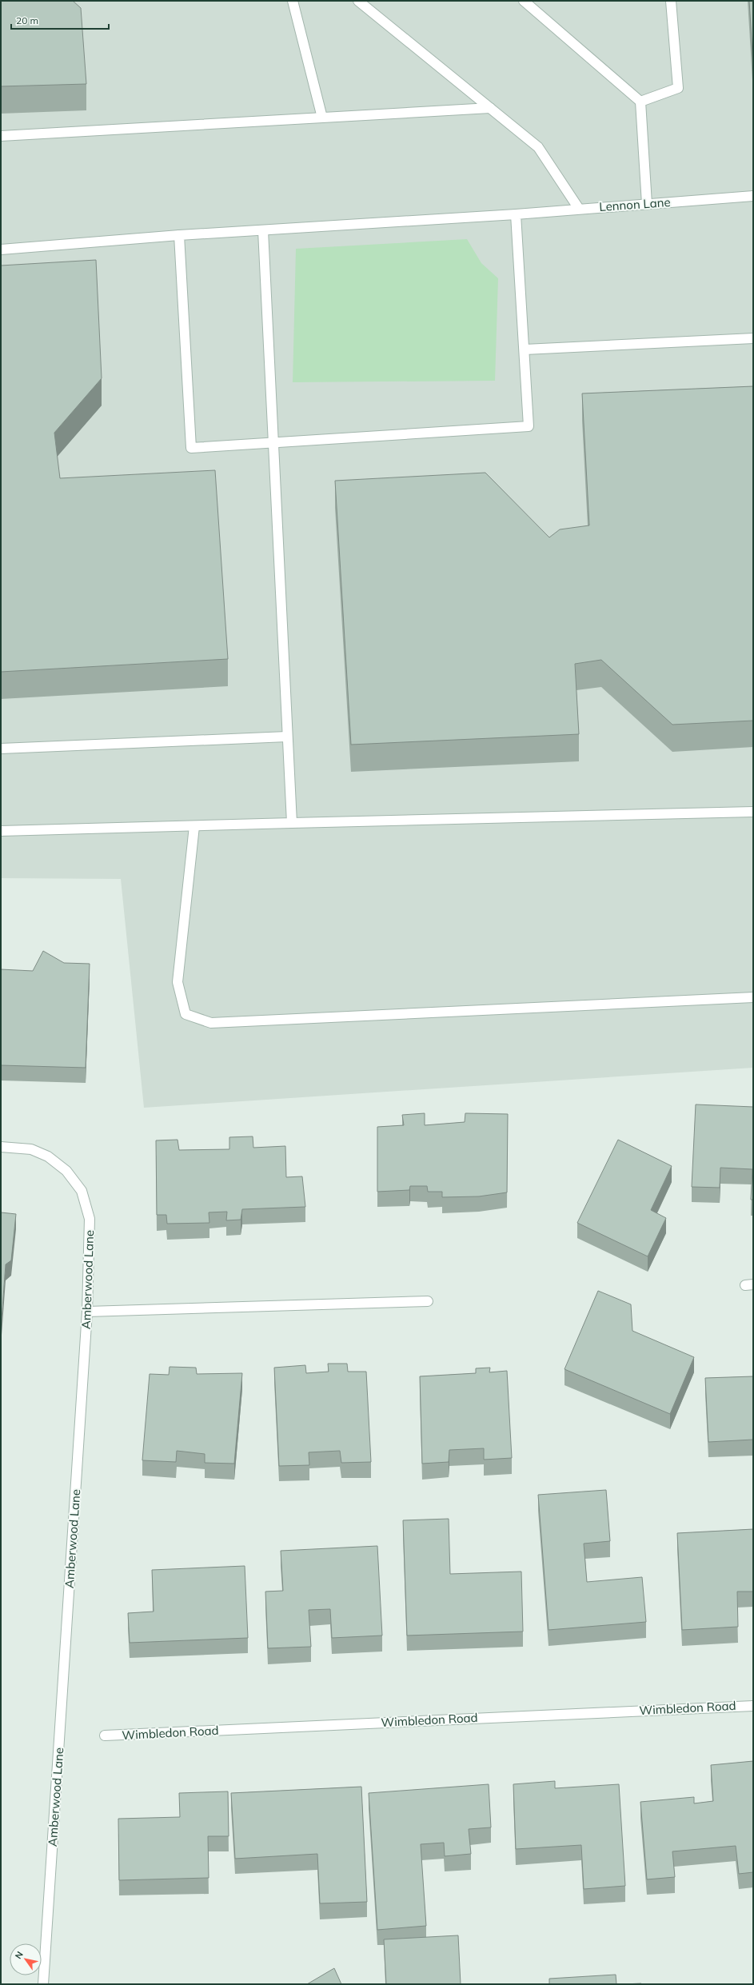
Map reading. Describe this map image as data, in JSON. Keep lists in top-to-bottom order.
{
  "streets": {
    "street": ["Lennon Lane", "Amberwood Lane", "Wimbledon Road"]
  },
  "scale_bar": "20 m",
  "north": "top left"
}
